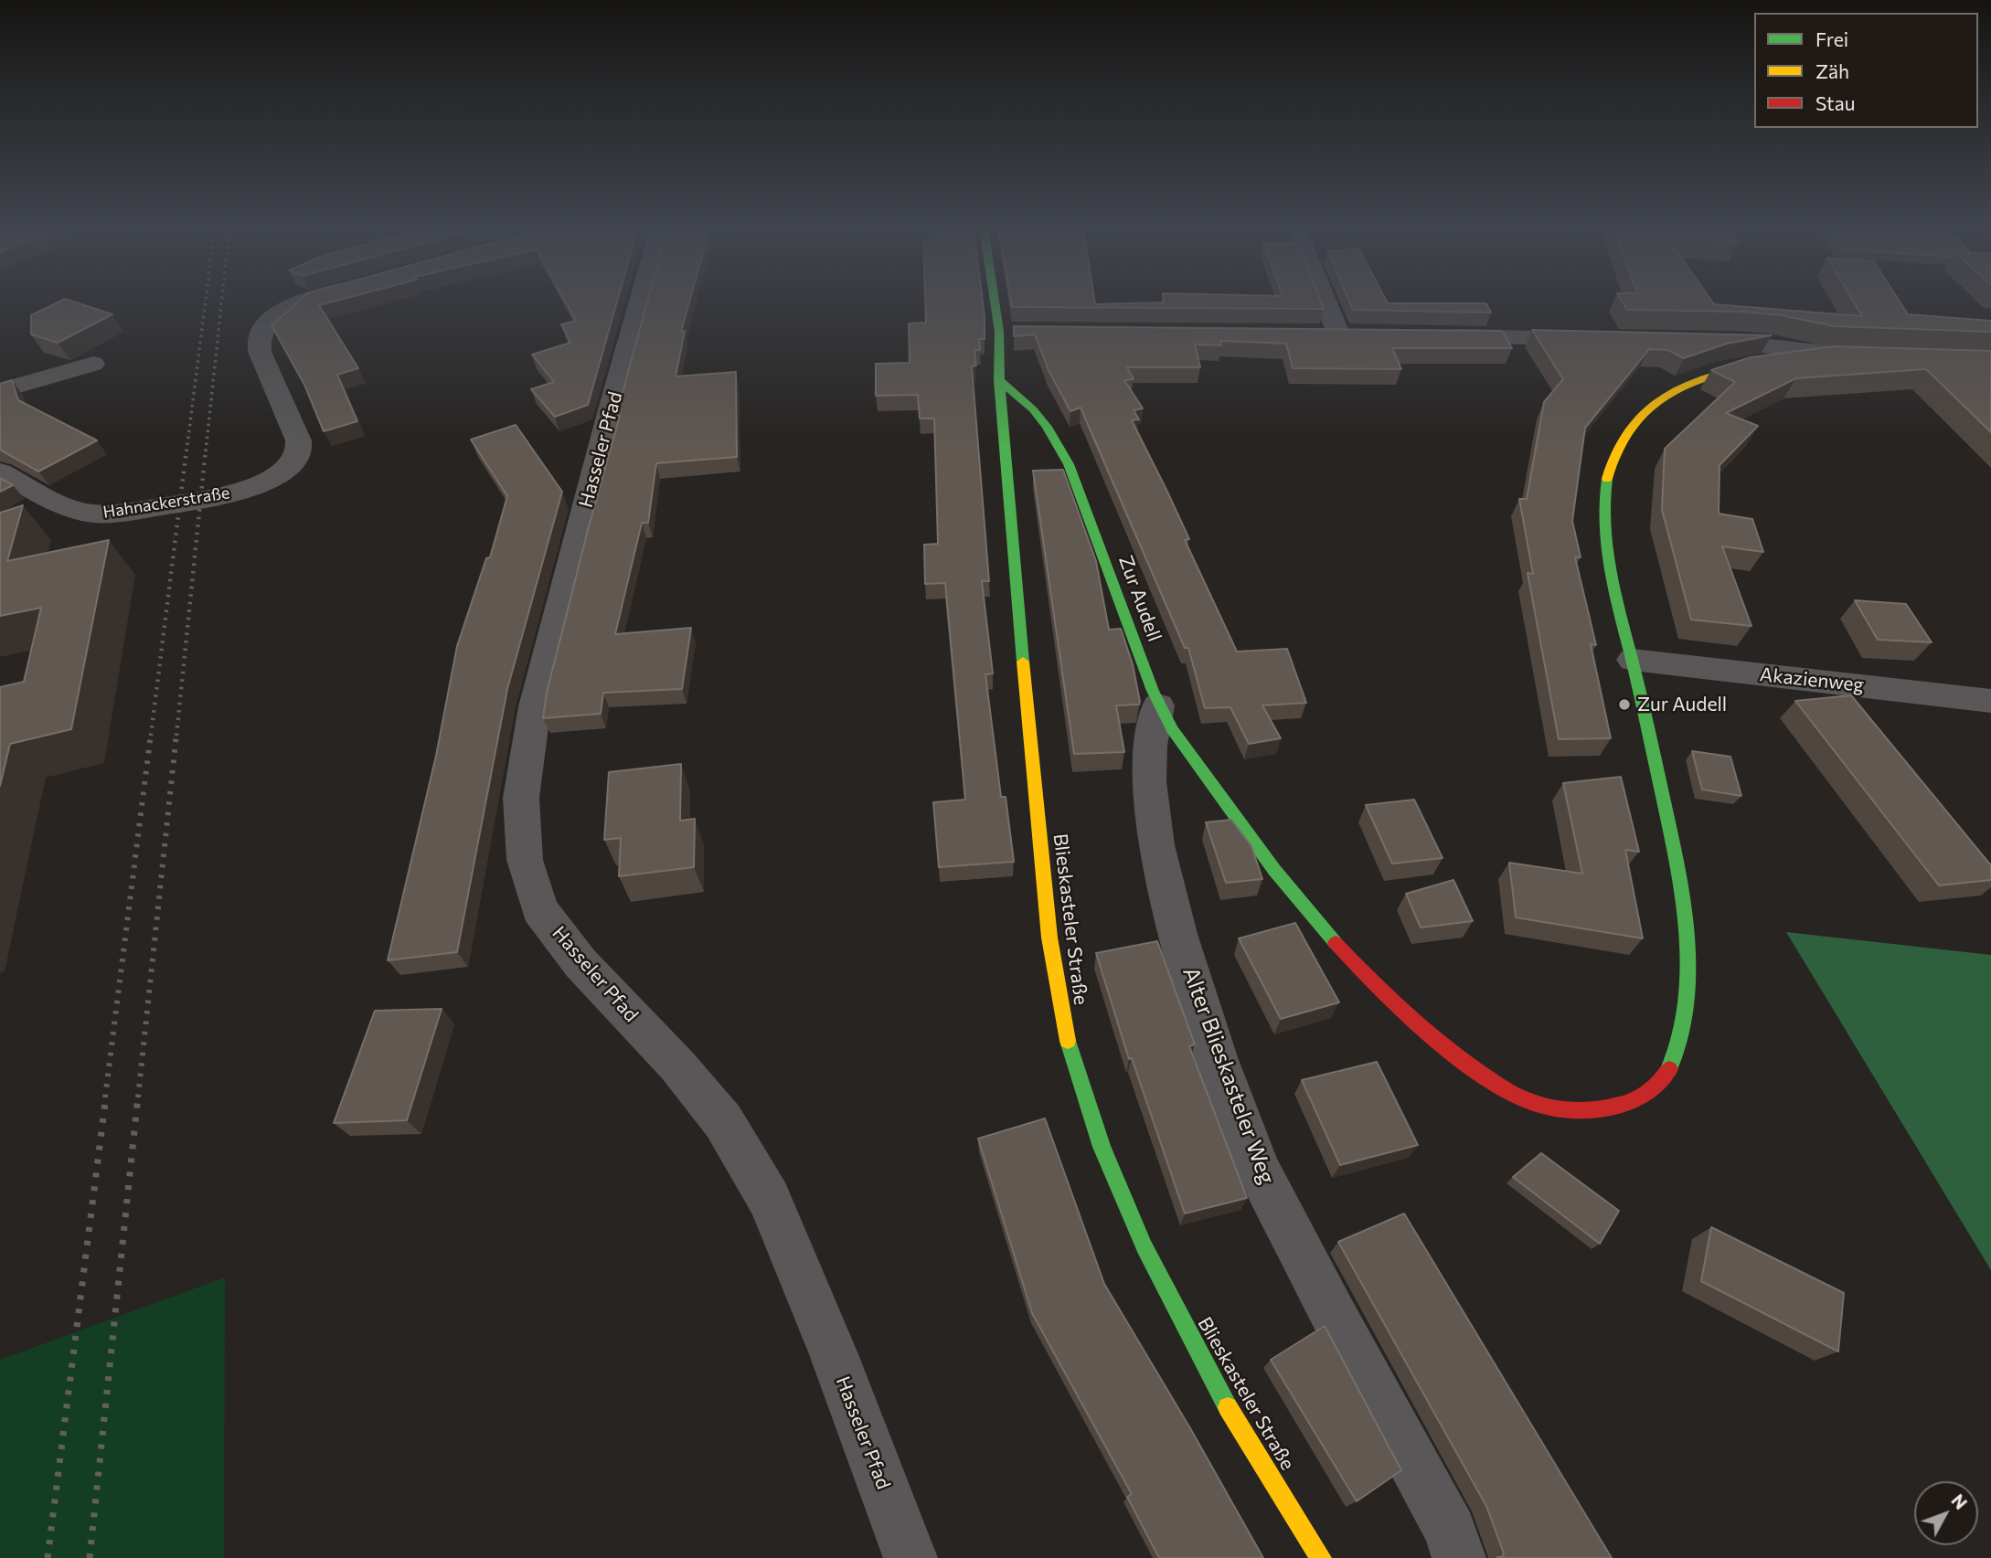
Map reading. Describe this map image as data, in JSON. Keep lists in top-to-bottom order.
{
  "streets": {
    "street": [
      "Hasseler Pfad",
      "Hahnackerstraße",
      "Zur Audell",
      "Akazienweg",
      "Blieskasteler Straße",
      "Alter Blieskasteler Weg"
    ]
  },
  "crossings": [
    ["Zur Audell", "Akazienweg"],
    ["Zur Audell", "Blieskasteler Straße"],
    ["Zur Audell", "Alter Blieskasteler Weg"]
  ],
  "places": ["Zur Audell"],
  "legend": ["Frei", "Zäh", "Stau"],
  "north": "top right"
}
